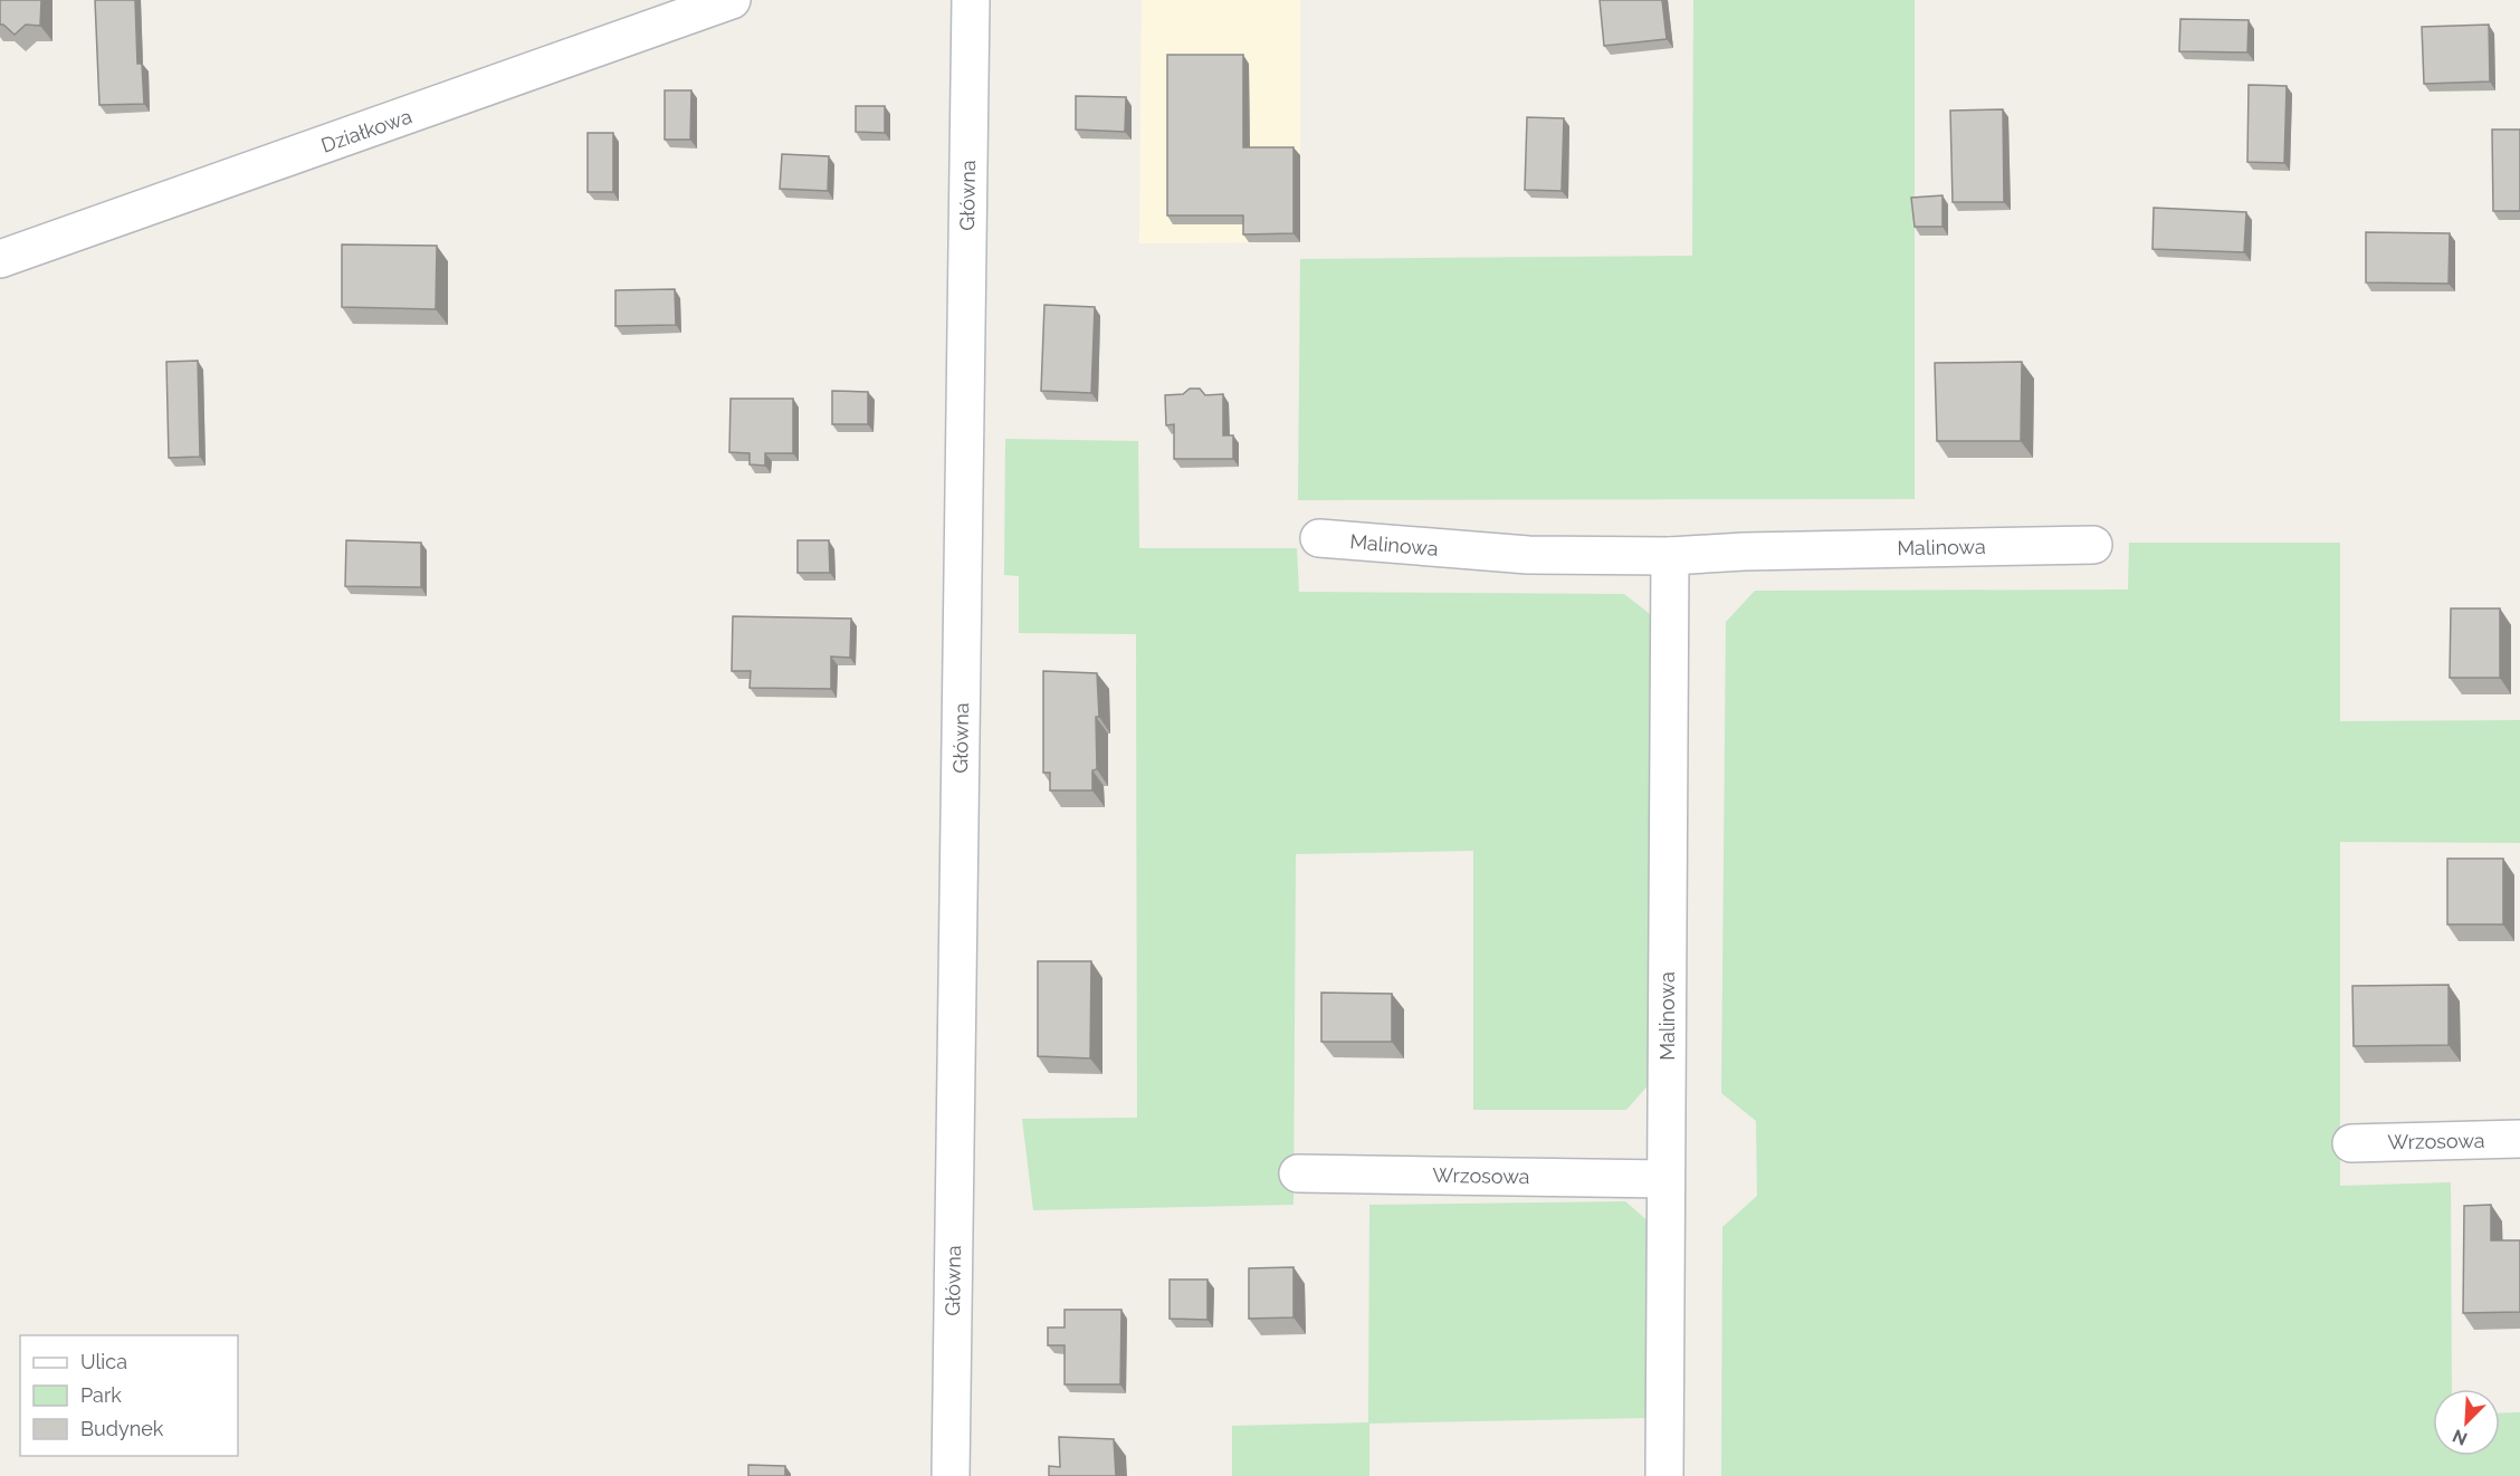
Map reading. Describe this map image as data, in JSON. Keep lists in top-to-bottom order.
{
  "streets": {
    "street": [
      "Działkowa",
      "Główna",
      "Malinowa",
      "Wrzosowa"
    ]
  },
  "crossings": [
    ["Malinowa", "Wrzosowa"]
  ],
  "legend": ["Ulica", "Park", "Budynek"],
  "north": "bottom left"
}
